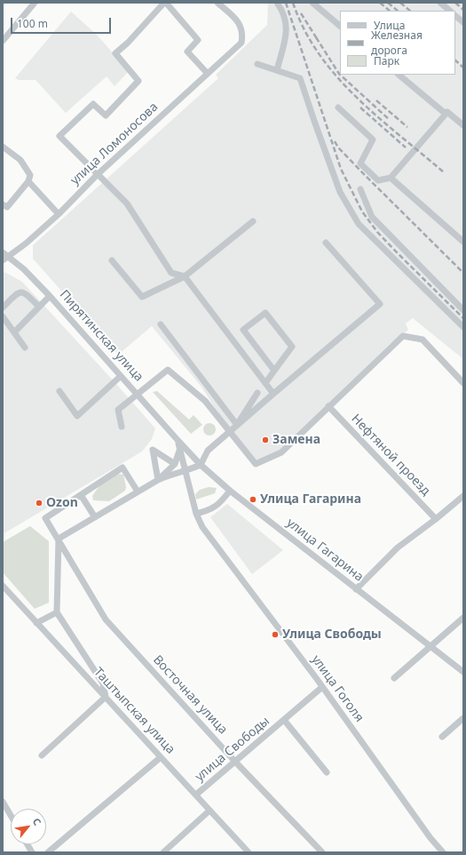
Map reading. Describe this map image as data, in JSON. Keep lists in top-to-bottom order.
{
  "streets": {
    "street": [
      "улица Ломоносова",
      "Пирятинская улица",
      "Нефтяной проезд",
      "улица Гагарина",
      "улица Гоголя",
      "Восточная улица",
      "Таштыпская улица",
      "улица Свободы"
    ]
  },
  "crossings": [
    ["улица Ломоносова", "Пирятинская улица"],
    ["Пирятинская улица", "улица Гагарина"],
    ["Пирятинская улица", "улица Гоголя"],
    ["улица Гагарина", "улица Гоголя"],
    ["улица Гоголя", "улица Свободы"],
    ["Восточная улица", "улица Свободы"],
    ["Таштыпская улица", "улица Свободы"]
  ],
  "places": [
    "Замена",
    "Улица Гагарина",
    "Ozon",
    "Улица Свободы"
  ],
  "legend": ["Улица", "Железная дорога", "Парк"],
  "scale_bar": "100 m",
  "north": "top right"
}
